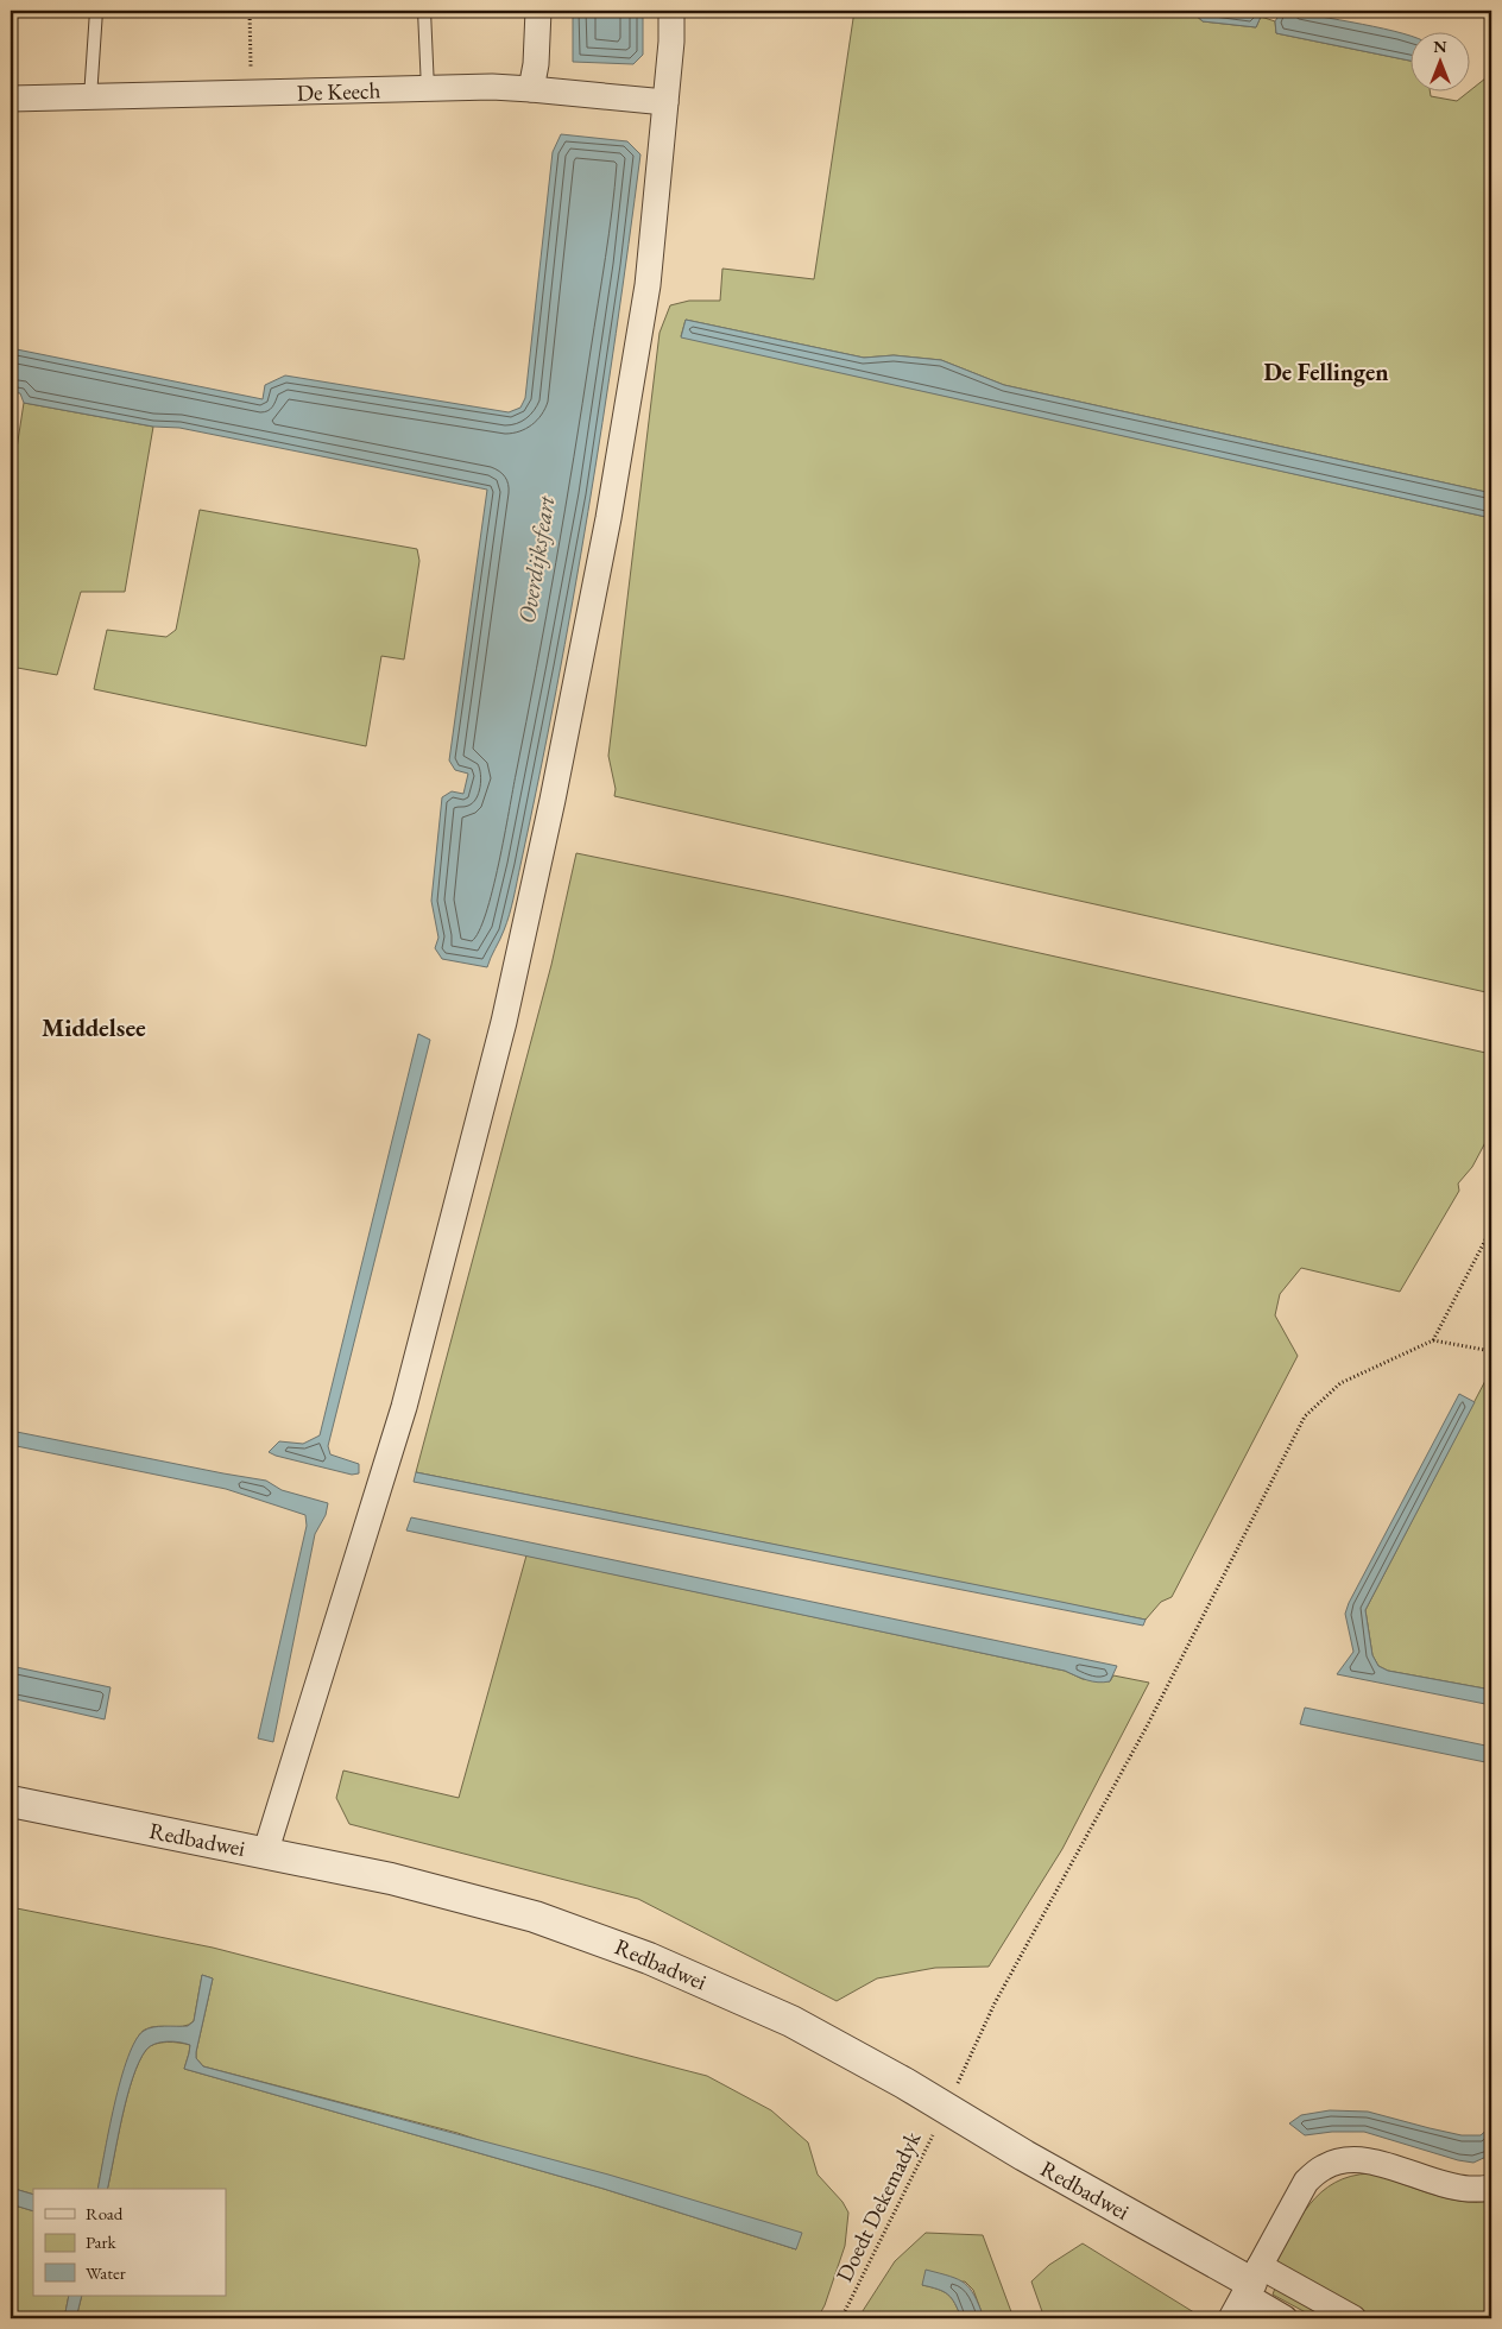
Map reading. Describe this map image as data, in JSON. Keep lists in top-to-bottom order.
{
  "streets": {
    "street": ["De Keech", "Redbadwei"],
    "path": ["Doedt Dekemadyk"]
  },
  "crossings": [
    ["Redbadwei", "Doedt Dekemadyk"]
  ],
  "districts": ["De Fellingen", "Middelsee"],
  "water": ["Overdijksfeart"],
  "legend": ["Road", "Park", "Water"],
  "north": "top"
}
